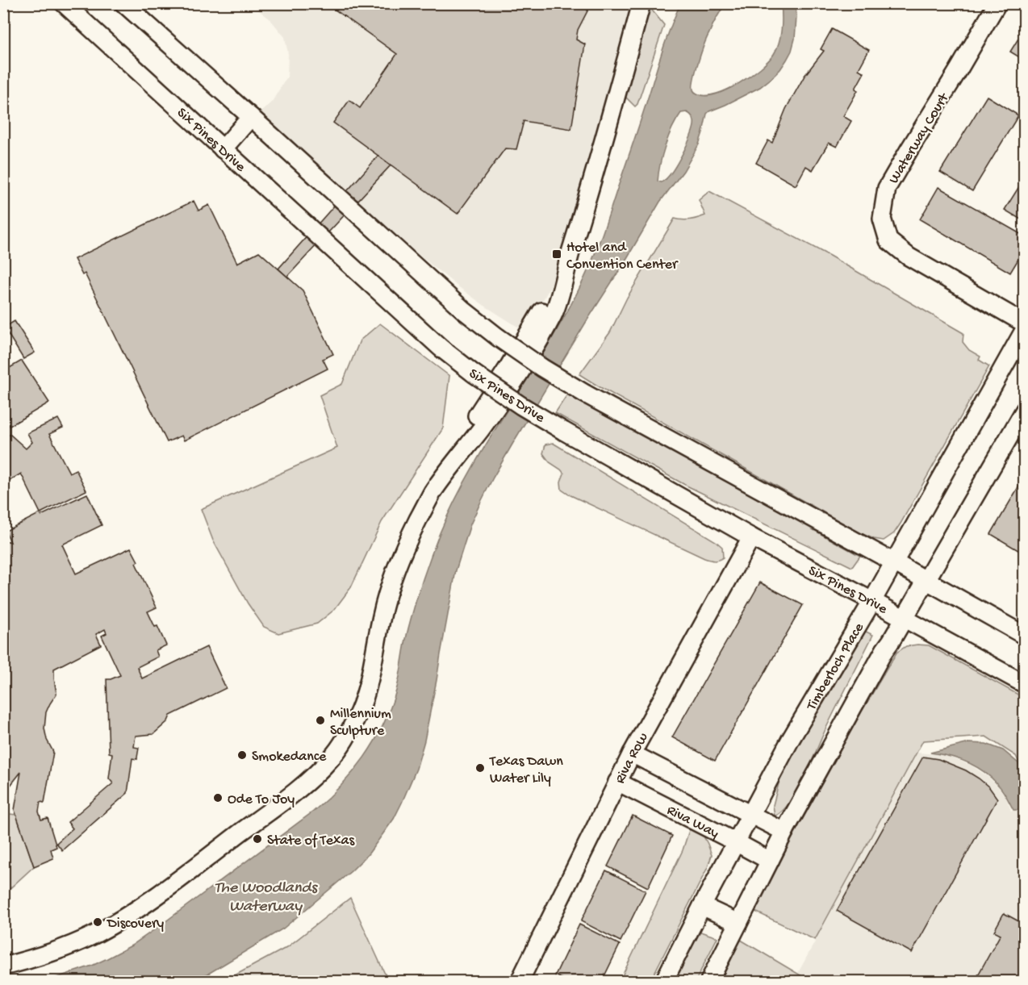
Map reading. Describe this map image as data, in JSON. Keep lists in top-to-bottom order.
{
  "streets": {
    "street": [
      "Waterway Court",
      "Six Pines Drive",
      "Timberloch Place",
      "Riva Row",
      "Riva Way"
    ]
  },
  "crossings": [
    ["Six Pines Drive", "Timberloch Place"],
    ["Six Pines Drive", "Riva Row"],
    ["Timberloch Place", "Riva Way"],
    ["Riva Row", "Riva Way"]
  ],
  "water": ["The Woodlands Waterway"],
  "places": {
    "transit": ["Hotel and Convention Center"],
    "other": [
      "Millennium Sculpture",
      "Smokedance",
      "Texas Dawn Water Lily",
      "Ode To Joy",
      "State of Texas",
      "Discovery"
    ]
  }
}
